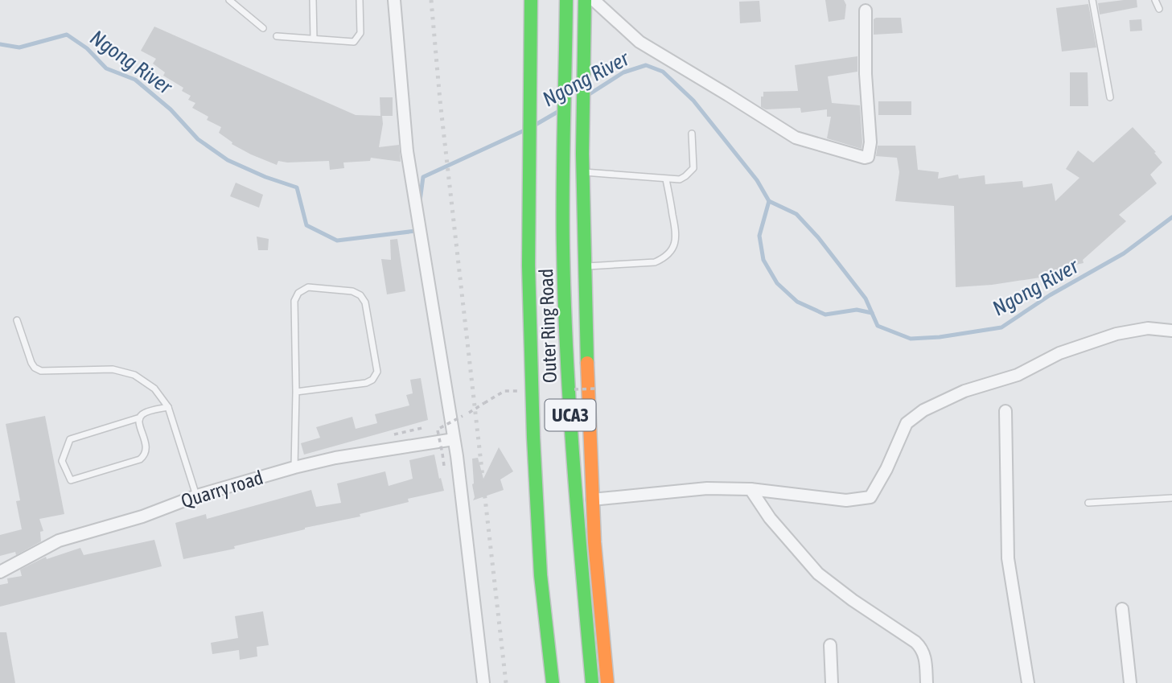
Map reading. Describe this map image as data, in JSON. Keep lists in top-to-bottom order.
{
  "streets": {
    "main road": ["Outer Ring Road", "UCA3"],
    "street": ["Quarry road"]
  },
  "water": ["Ngong River"]
}
